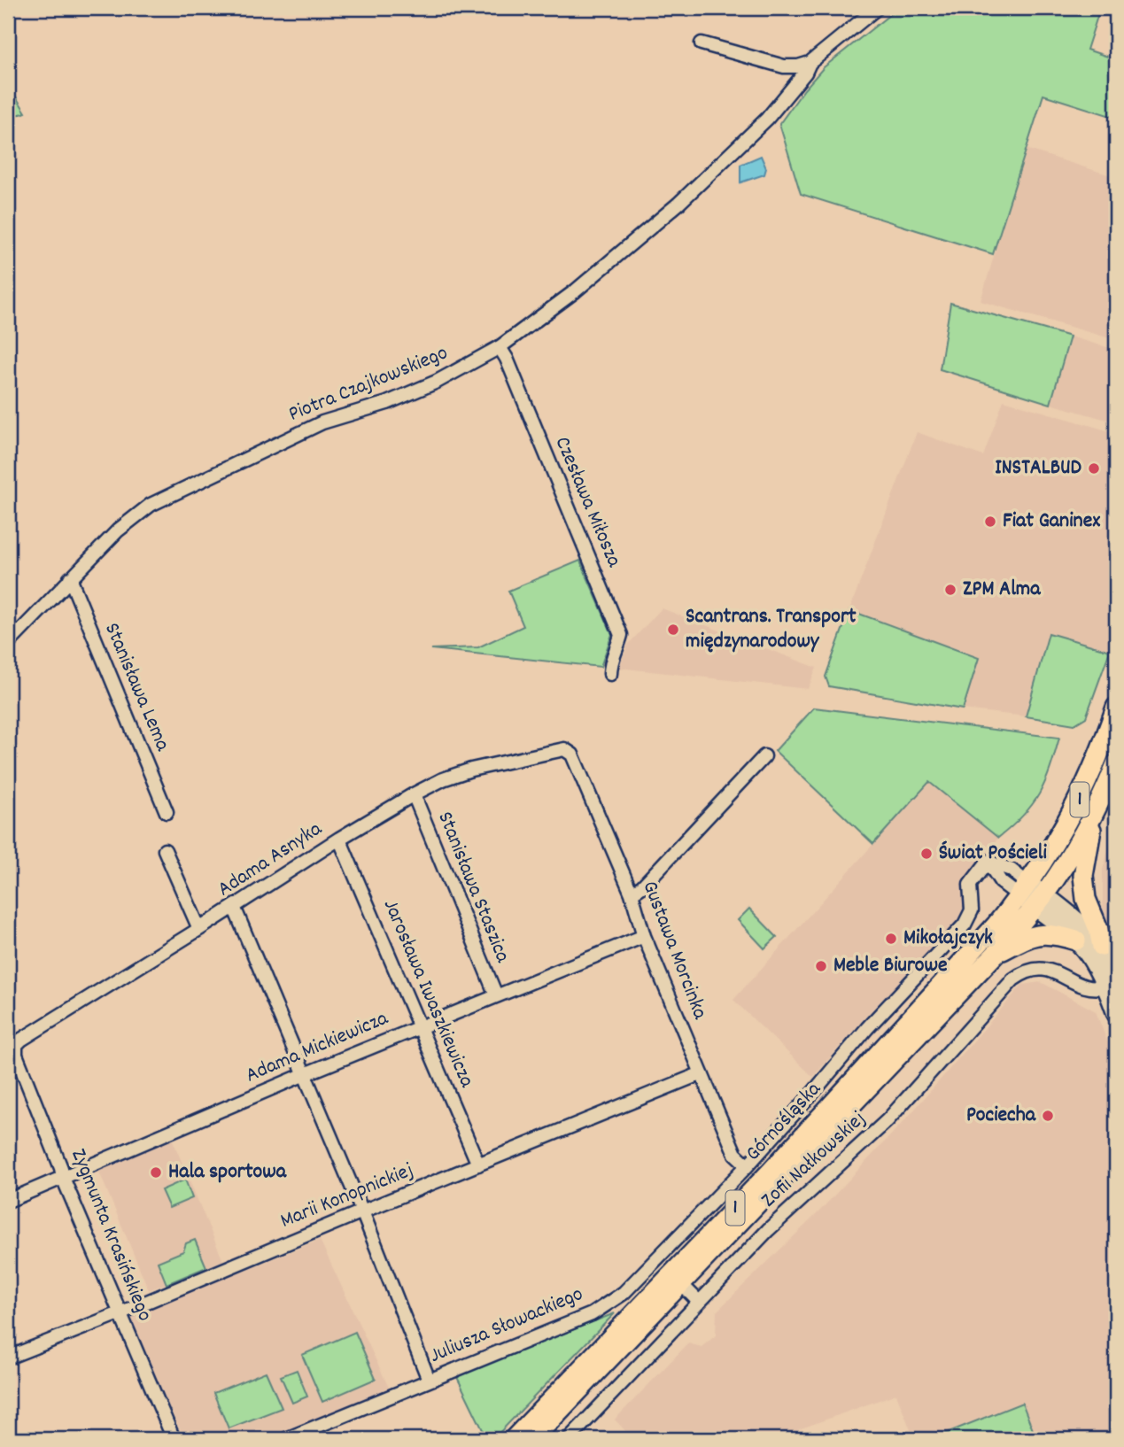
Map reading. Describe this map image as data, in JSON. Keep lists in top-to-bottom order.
{
  "streets": {
    "main road": ["1", "Górnośląska"],
    "street": [
      "Piotra Czajkowskiego",
      "Czesława Miłosza",
      "Stanisława Lema",
      "Adama Asnyka",
      "Stanisława Staszica",
      "Gustawa Morcinka",
      "Jarosława Iwaszkiewicza",
      "Adama Mickiewicza",
      "Zofii Nałkowskiej",
      "Marii Konopnickiej",
      "Zygmunta Krasińskiego",
      "Juliusza Słowackiego"
    ]
  },
  "crossings": [
    ["Piotra Czajkowskiego", "Czesława Miłosza"],
    ["Piotra Czajkowskiego", "Stanisława Lema"],
    ["1", "Górnośląska"],
    ["1", "Juliusza Słowackiego"],
    ["Adama Asnyka", "Stanisława Staszica"],
    ["Adama Asnyka", "Gustawa Morcinka"],
    ["Adama Asnyka", "Jarosława Iwaszkiewicza"],
    ["Adama Asnyka", "Zygmunta Krasińskiego"],
    ["Stanisława Staszica", "Adama Mickiewicza"],
    ["Gustawa Morcinka", "Adama Mickiewicza"],
    ["Gustawa Morcinka", "Marii Konopnickiej"],
    ["Gustawa Morcinka", "Juliusza Słowackiego"],
    ["Jarosława Iwaszkiewicza", "Adama Mickiewicza"],
    ["Jarosława Iwaszkiewicza", "Marii Konopnickiej"],
    ["Adama Mickiewicza", "Zygmunta Krasińskiego"],
    ["Górnośląska", "Juliusza Słowackiego"],
    ["Marii Konopnickiej", "Zygmunta Krasińskiego"]
  ],
  "places": [
    "INSTALBUD",
    "Fiat Ganinex",
    "ZPM Alma",
    "Scantrans. Transport międzynarodowy",
    "Świat Pościeli",
    "Mikołajczyk",
    "Meble Biurowe",
    "Pociecha",
    "Hala sportowa"
  ]
}
